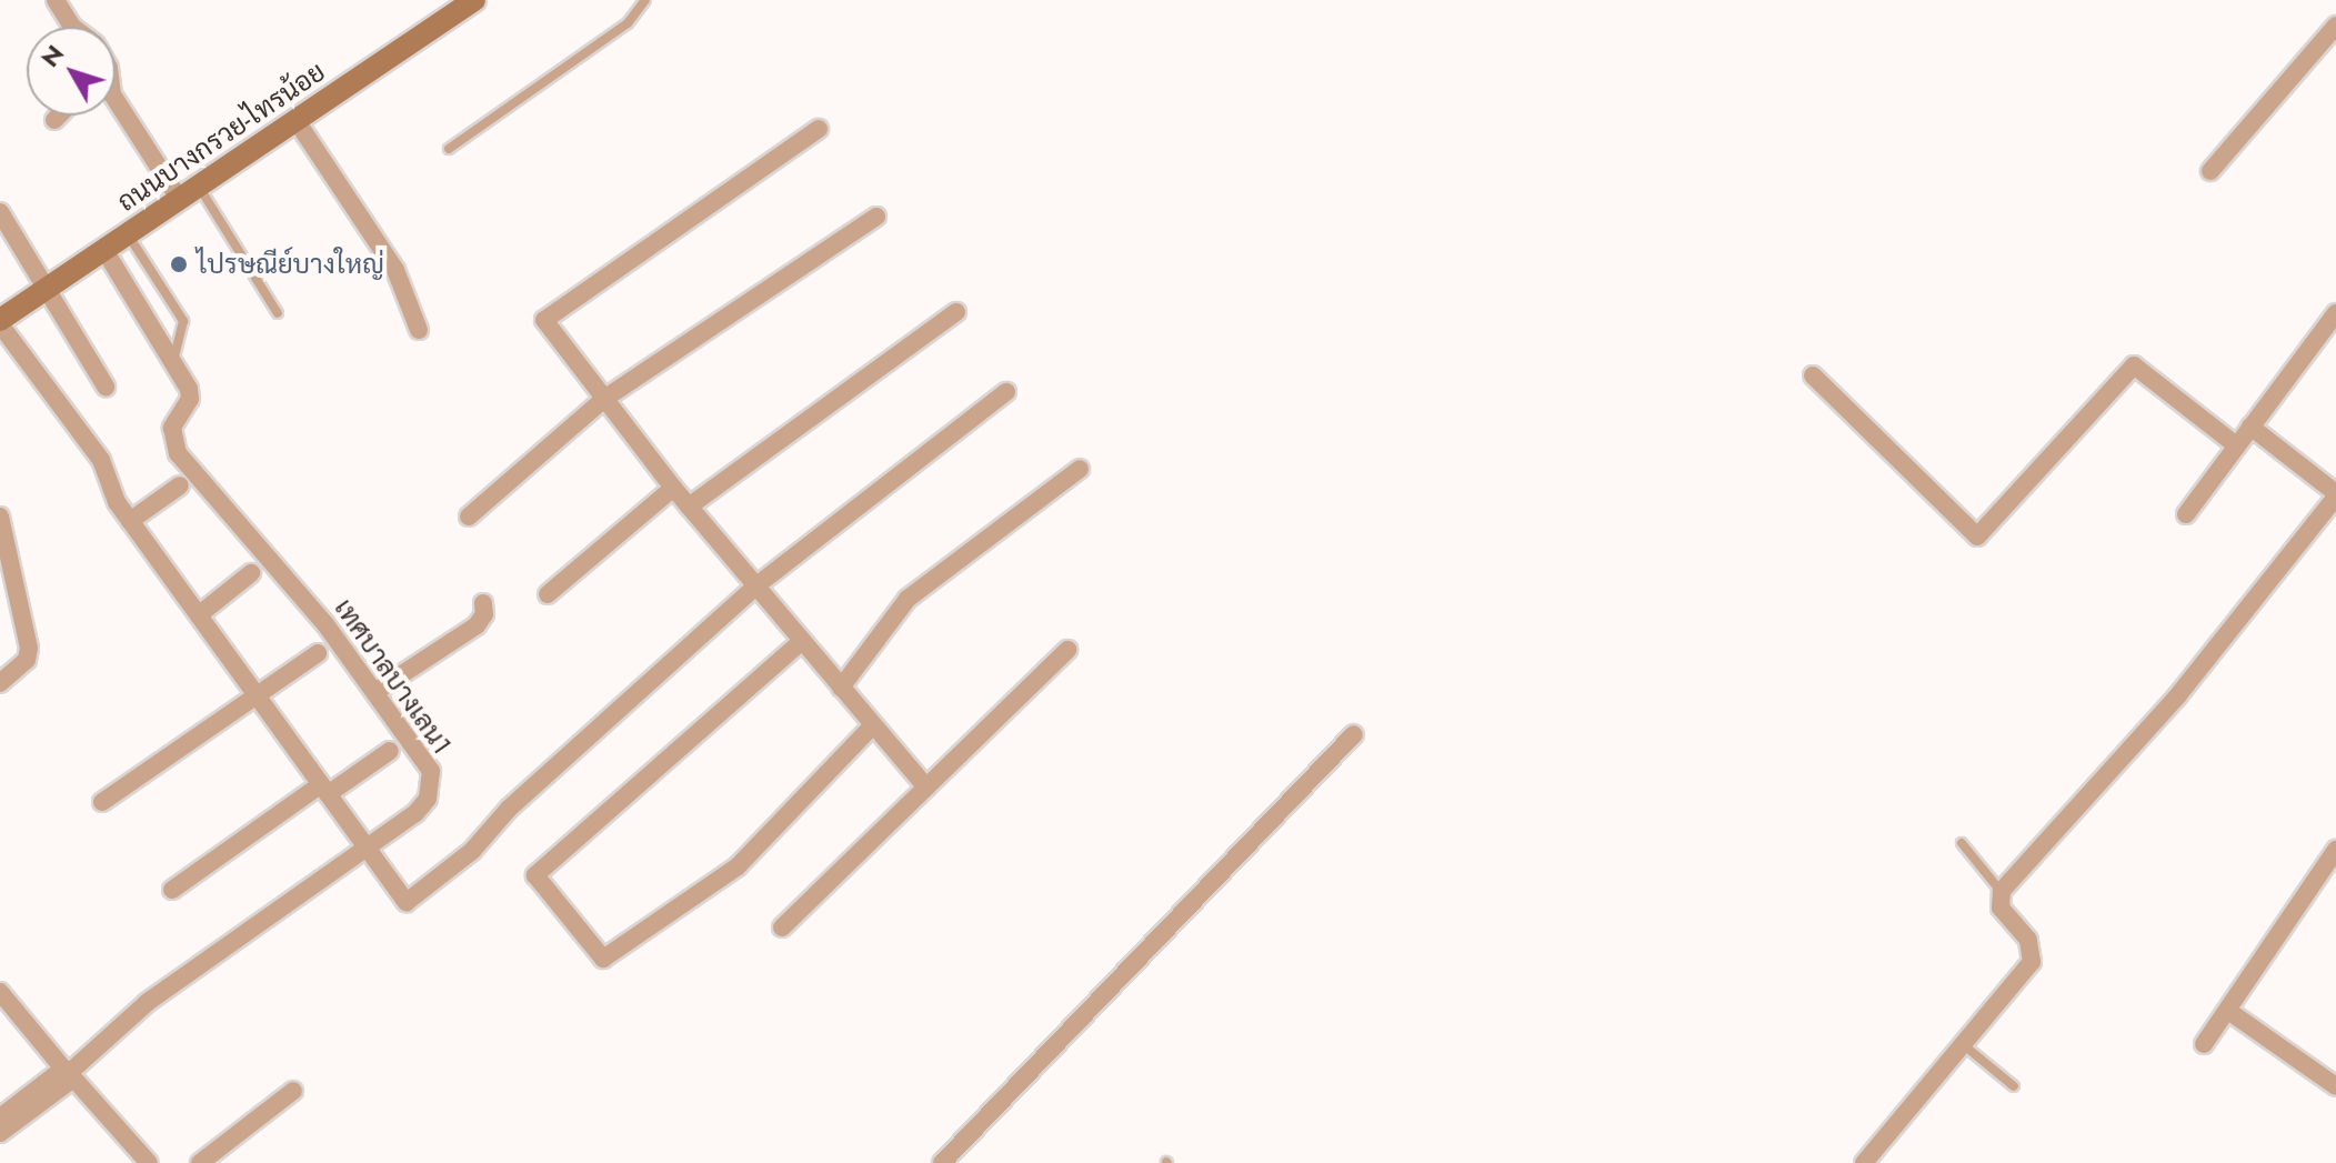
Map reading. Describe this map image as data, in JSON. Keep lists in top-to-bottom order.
{
  "streets": {
    "street": ["ถนนบางกรวย-ไทรน้อย", "เทศบาลบางเลน1"]
  },
  "crossings": [
    ["ถนนบางกรวย-ไทรน้อย", "เทศบาลบางเลน1"]
  ],
  "places": ["ไปรษณีย์บางใหญ่"],
  "north": "top left"
}
